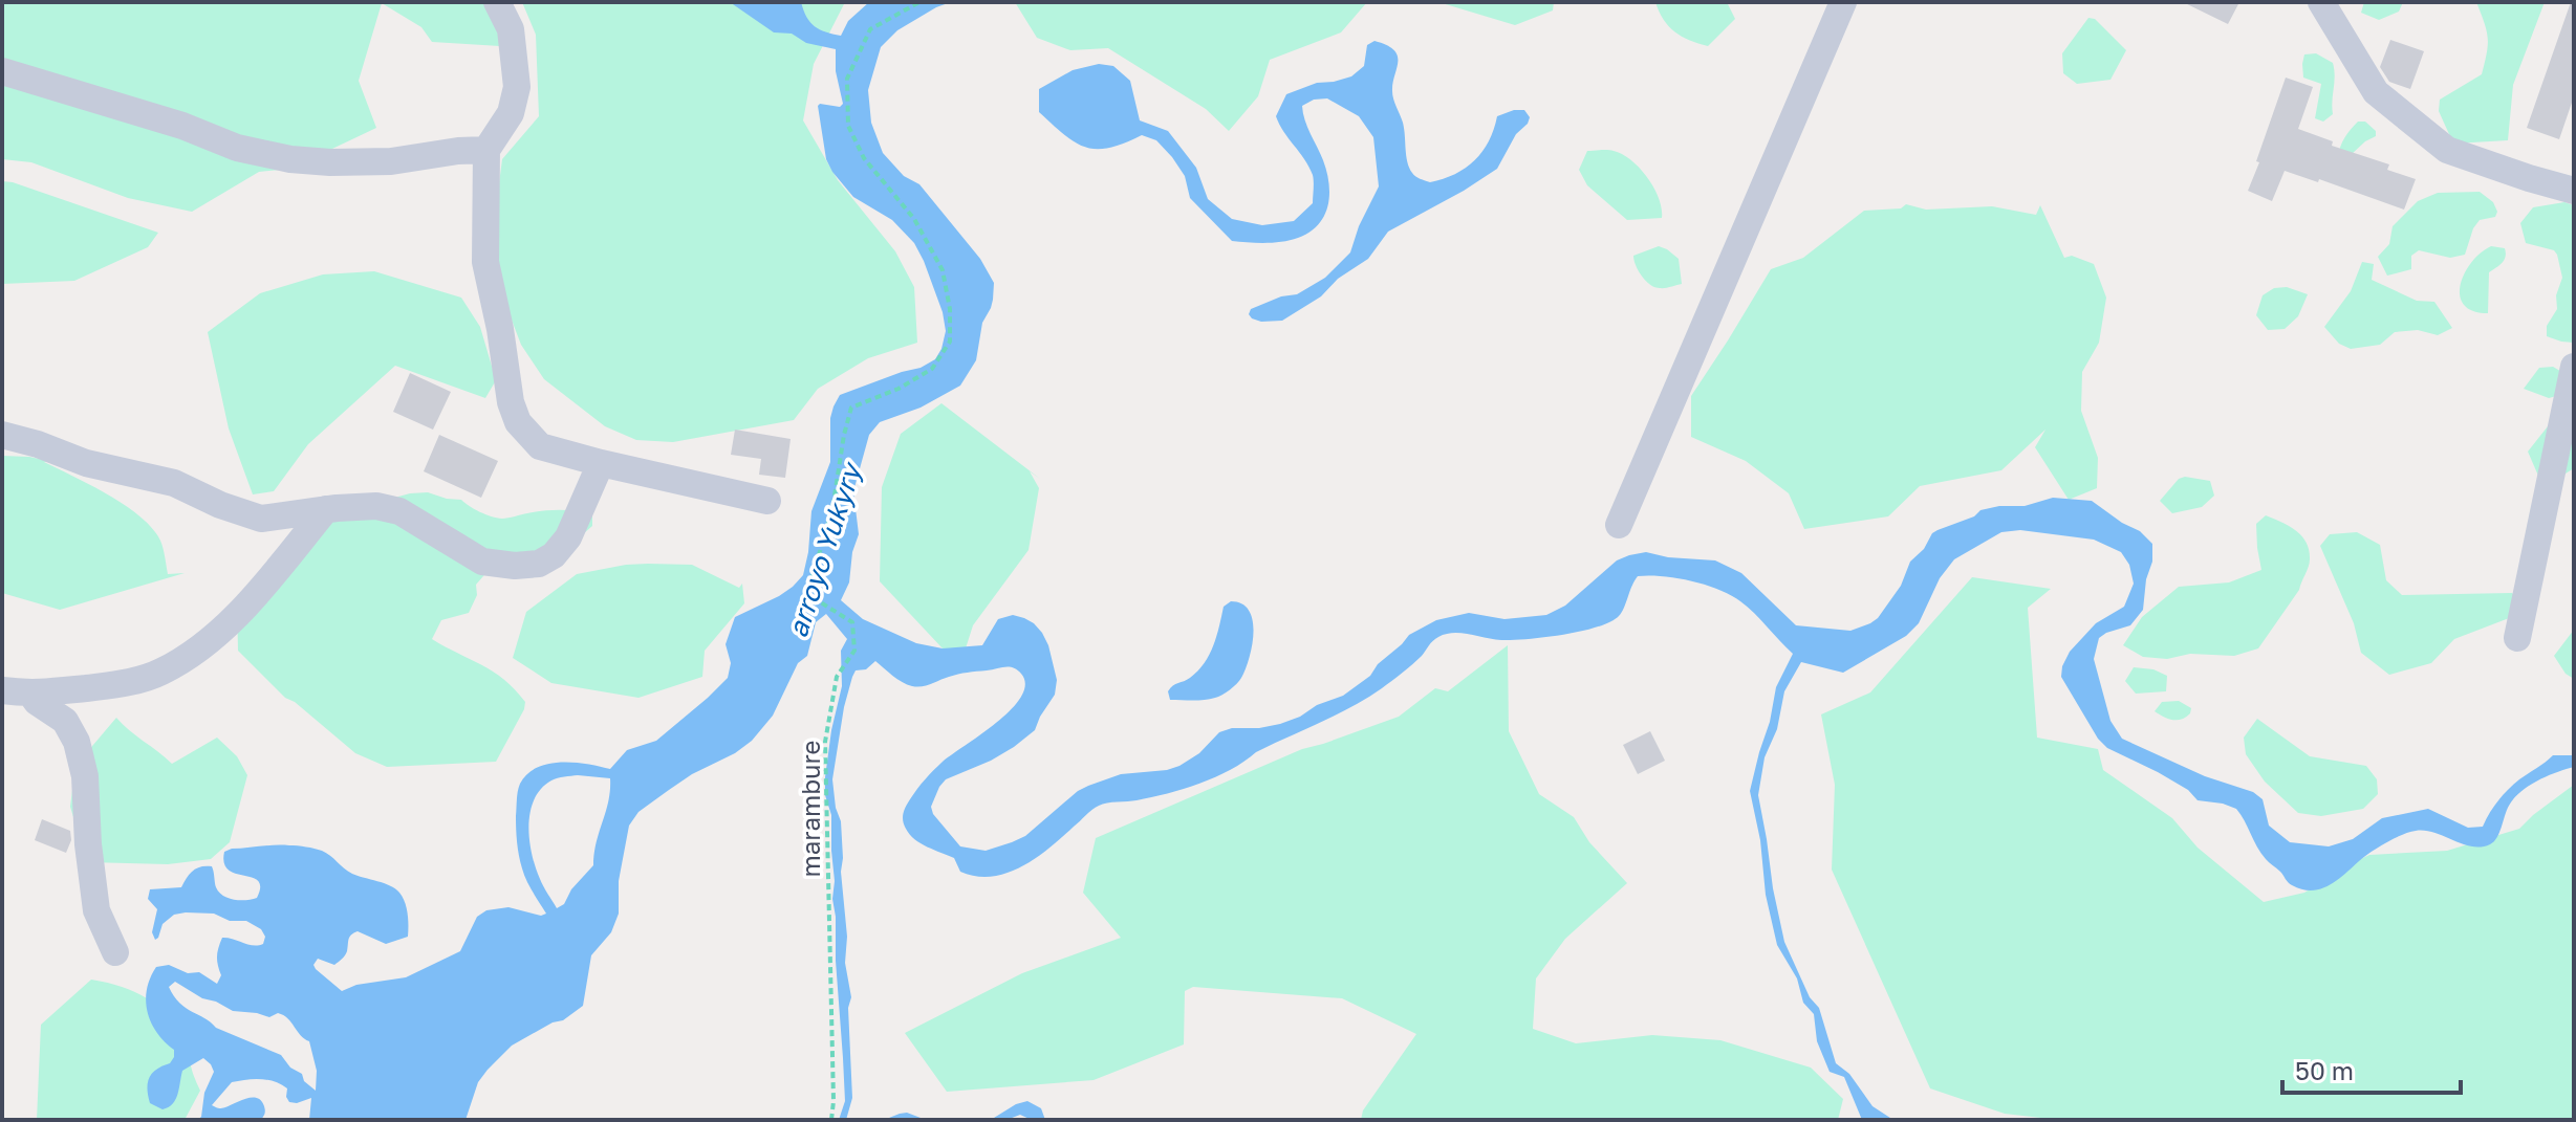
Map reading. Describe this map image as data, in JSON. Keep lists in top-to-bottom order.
{
  "streets": {
    "path": ["marambure"]
  },
  "water": ["arroyo Yukyry"],
  "scale_bar": "50 m"
}
